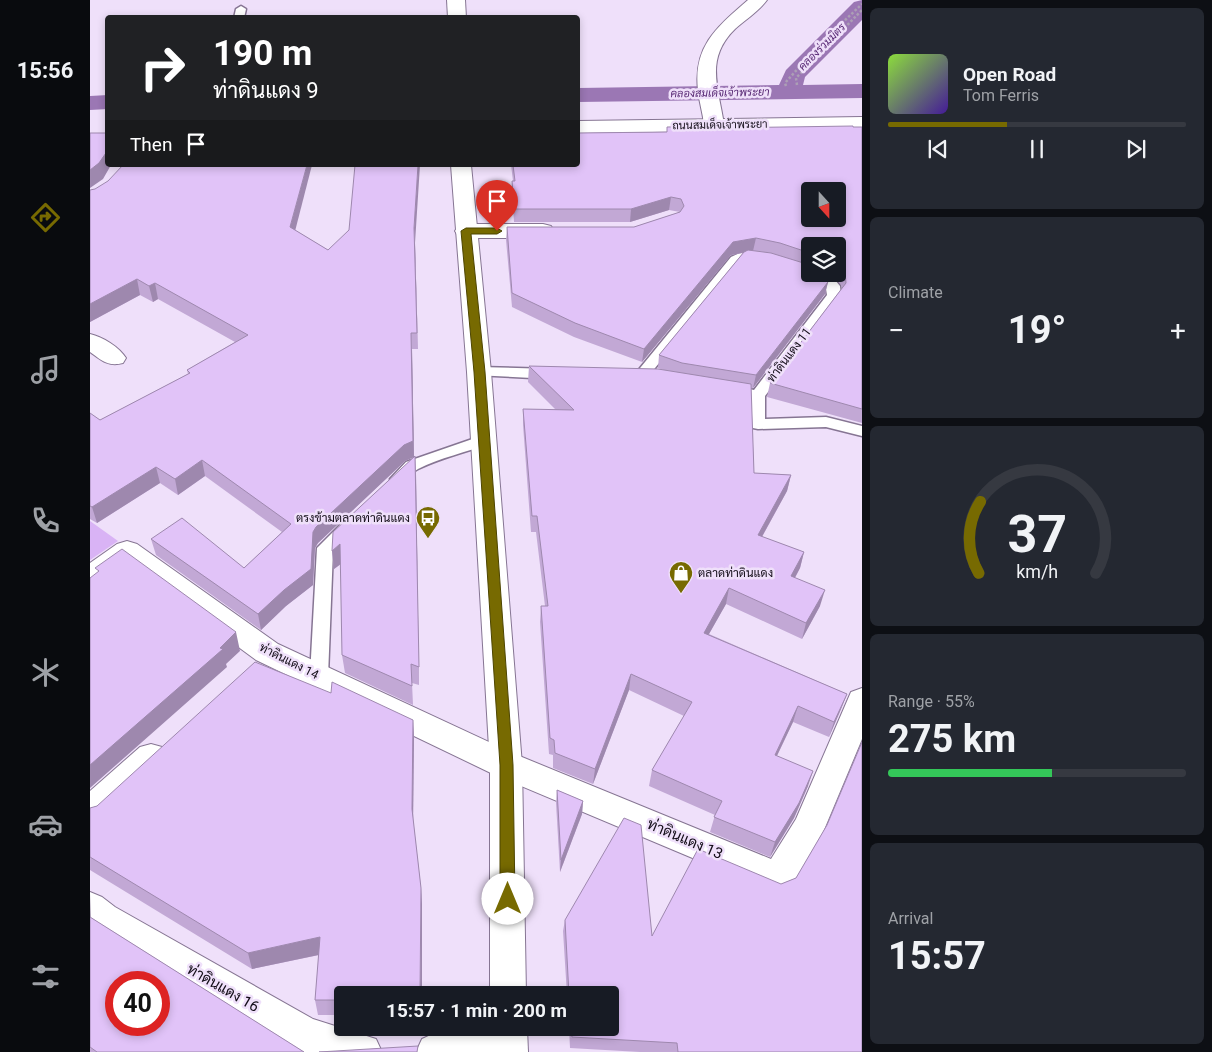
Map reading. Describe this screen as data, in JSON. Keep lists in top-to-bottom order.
{
  "streets": {
    "street": [
      "ถนนสมเด็จเจ้าพระยา",
      "ท่าดินแดง 14",
      "ท่าดินแดง 13",
      "ท่าดินแดง 16"
    ],
    "lane": ["ท่าดินแดง 11"]
  },
  "crossings": [
    ["ท่าดินแดง 14", "ท่าดินแดง 13"]
  ],
  "water": ["คลองร่วมมิตร", "คลองสมเด็จเจ้าพระยา"],
  "places": {
    "bus stop": ["ตรงข้ามตลาดท่าดินแดง"],
    "shop": ["ตลาดท่าดินแดง"]
  },
  "north": "bottom",
  "page": {
    "tabs": "15:56",
    "turn": ["190 m", "ท่าดินแดง 9"],
    "song": ["Open Road", "Tom Ferris"],
    "then": "Then",
    "tile": [
      "Climate",
      ["Range · 55%", "275 km"],
      ["Arrival", "15:57"]
    ],
    "heat": ["−", "19°", "+"],
    "limit": "40",
    "trip": "15:57 · 1 min · 200 m",
    "gauge": ["37", "km/h"]
  }
}
